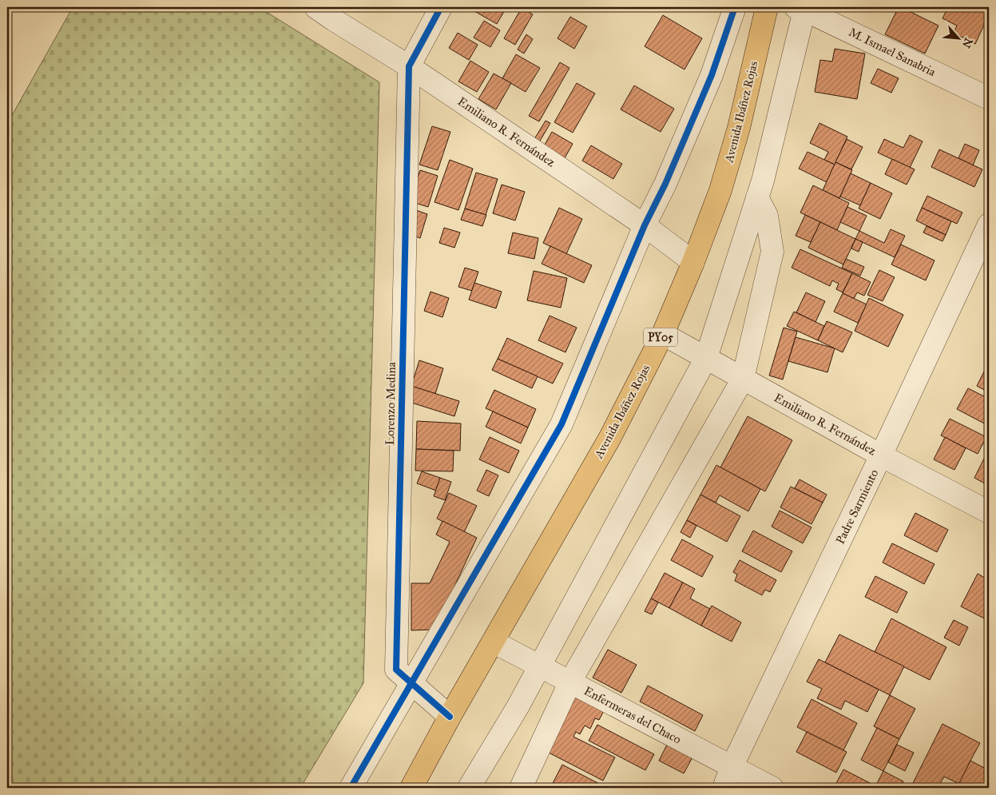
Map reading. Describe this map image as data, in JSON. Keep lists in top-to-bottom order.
{
  "streets": {
    "highway": ["Avenida Ibáñez Rojas", "PY05"],
    "street": [
      "M. Ismael Sanabria",
      "Emiliano R. Fernández",
      "Lorenzo Medina",
      "Padre Sarmiento",
      "Enfermeras del Chaco"
    ]
  },
  "crossings": [
    ["Avenida Ibáñez Rojas", "Emiliano R. Fernández"],
    ["Avenida Ibáñez Rojas", "PY05"],
    ["Avenida Ibáñez Rojas", "Enfermeras del Chaco"],
    ["Emiliano R. Fernández", "Lorenzo Medina"],
    ["Emiliano R. Fernández", "Padre Sarmiento"],
    ["PY05", "Lorenzo Medina"],
    ["PY05", "Enfermeras del Chaco"],
    ["Padre Sarmiento", "Enfermeras del Chaco"]
  ],
  "north": "bottom right"
}
